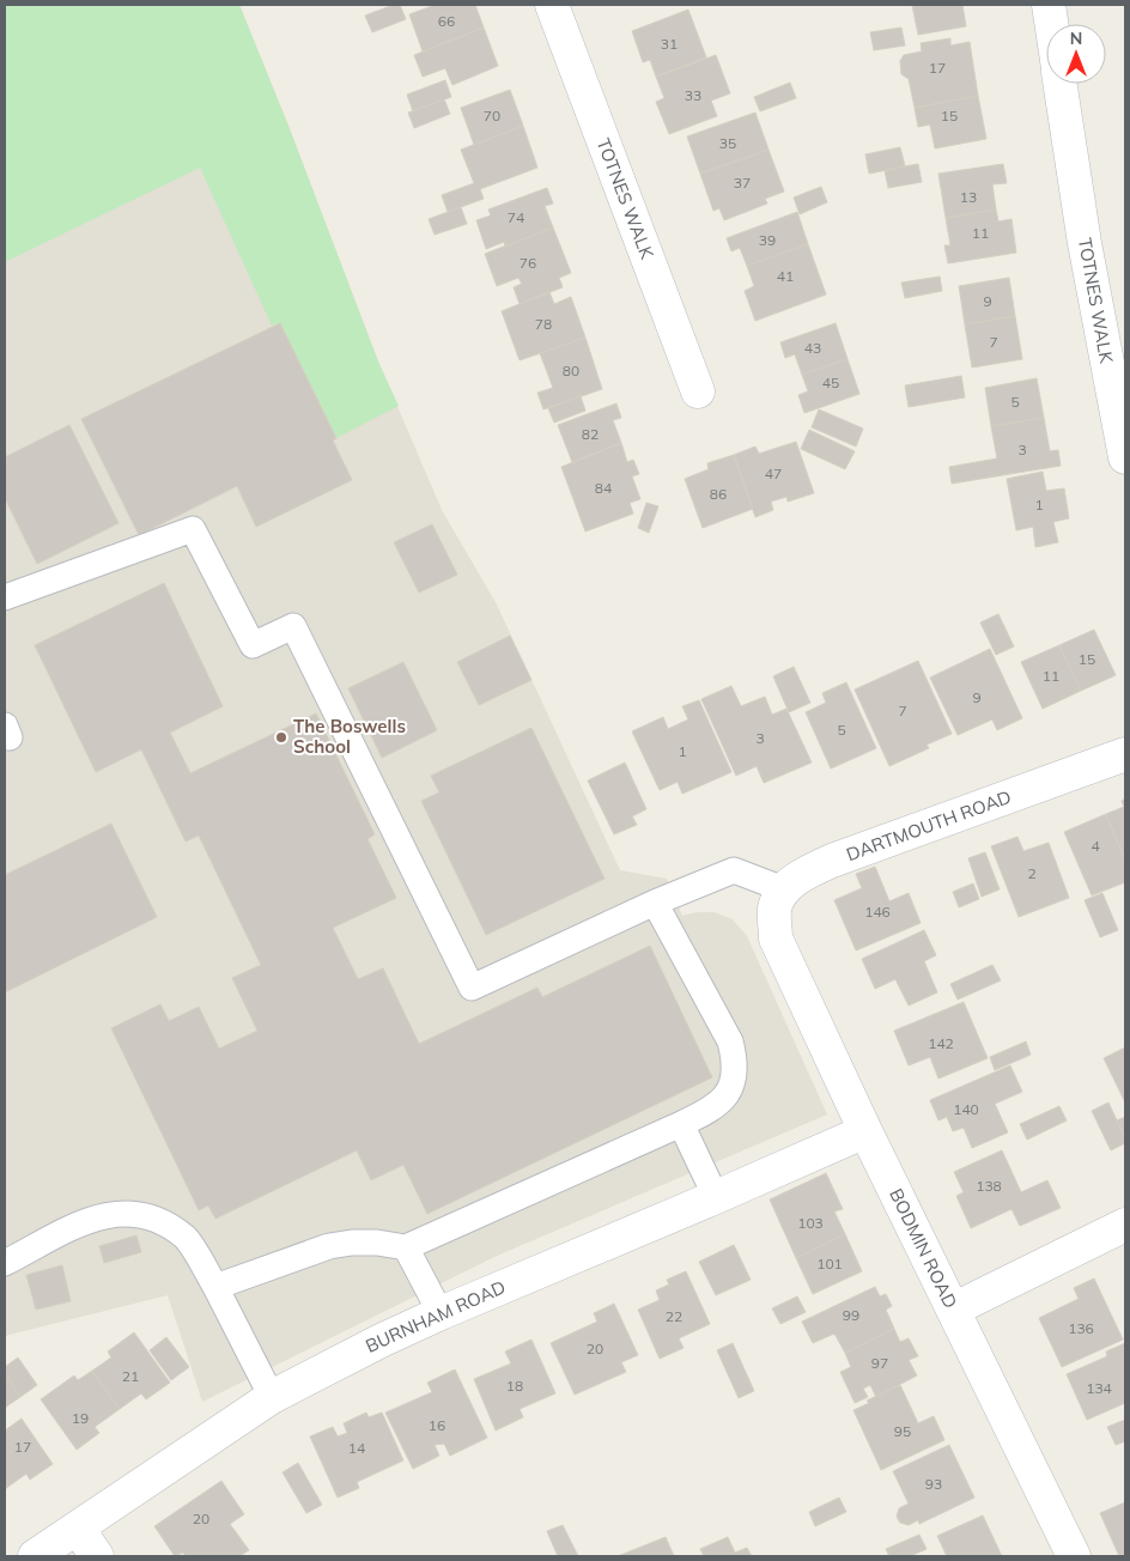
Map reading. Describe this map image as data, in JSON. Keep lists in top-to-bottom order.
{
  "streets": {
    "street": [
      "TOTNES WALK",
      "DARTMOUTH ROAD",
      "BODMIN ROAD",
      "BURNHAM ROAD"
    ]
  },
  "crossings": [
    ["DARTMOUTH ROAD", "BODMIN ROAD"],
    ["BODMIN ROAD", "BURNHAM ROAD"]
  ],
  "places": ["The Boswells School"],
  "house_numbers": [
    "66",
    "31",
    "17",
    "33",
    "70",
    "15",
    "35",
    "37",
    "13",
    "74",
    "11",
    "39",
    "76",
    "41",
    "9",
    "78",
    "7",
    "43",
    "80",
    "45",
    "5",
    "82",
    "3",
    "47",
    "84",
    "86",
    "1",
    "15",
    "11",
    "9",
    "7",
    "5",
    "3",
    "1",
    "4",
    "2",
    "146",
    "142",
    "140",
    "138",
    "103",
    "101",
    "99",
    "22",
    "136",
    "20",
    "97",
    "21",
    "18",
    "134",
    "19",
    "16",
    "95",
    "17",
    "14",
    "93",
    "20"
  ],
  "north": "top"
}
